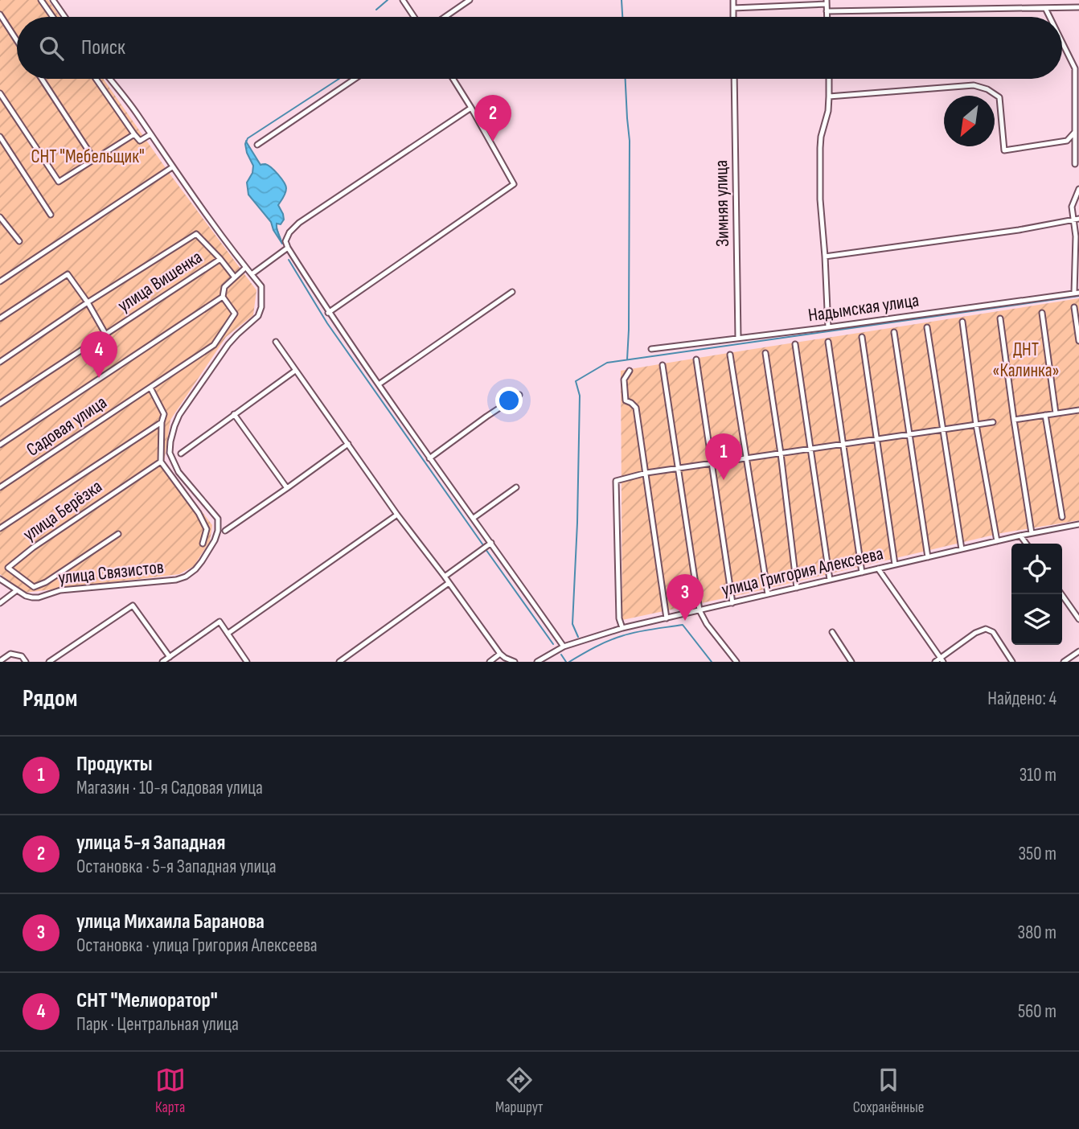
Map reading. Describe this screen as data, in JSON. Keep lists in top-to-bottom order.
{
  "streets": {
    "street": [
      "Зимняя улица",
      "улица Вишенка",
      "Надымская улица",
      "Садовая улица",
      "улица Берёзка",
      "улица Григория Алексеева",
      "улица Связистов"
    ]
  },
  "crossings": [
    ["Зимняя улица", "Надымская улица"]
  ],
  "parks": ["СНТ \"Мебельщик\"", "ДНТ «Калинка»"],
  "north": "bottom left",
  "page": {
    "search": "Поиск",
    "pins": [
      "2",
      "4",
      "1",
      "3"
    ],
    "heading": ["Рядом", "Найдено: 4"],
    "list": [
      {
        "mark": "1",
        "name": "Продукты",
        "note": "Магазин · 10-я Садовая улица",
        "value": "310 m"
      },
      {
        "mark": "2",
        "name": "улица 5-я Западная",
        "note": "Остановка · 5-я Западная улица",
        "value": "350 m"
      },
      {
        "mark": "3",
        "name": "улица Михаила Баранова",
        "note": "Остановка · улица Григория Алексеева",
        "value": "380 m"
      },
      {
        "mark": "4",
        "name": "СНТ \"Мелиоратор\"",
        "note": "Парк · Центральная улица",
        "value": "560 m"
      }
    ],
    "nav": ["Карта", "Маршрут", "Сохранённые"]
  }
}
